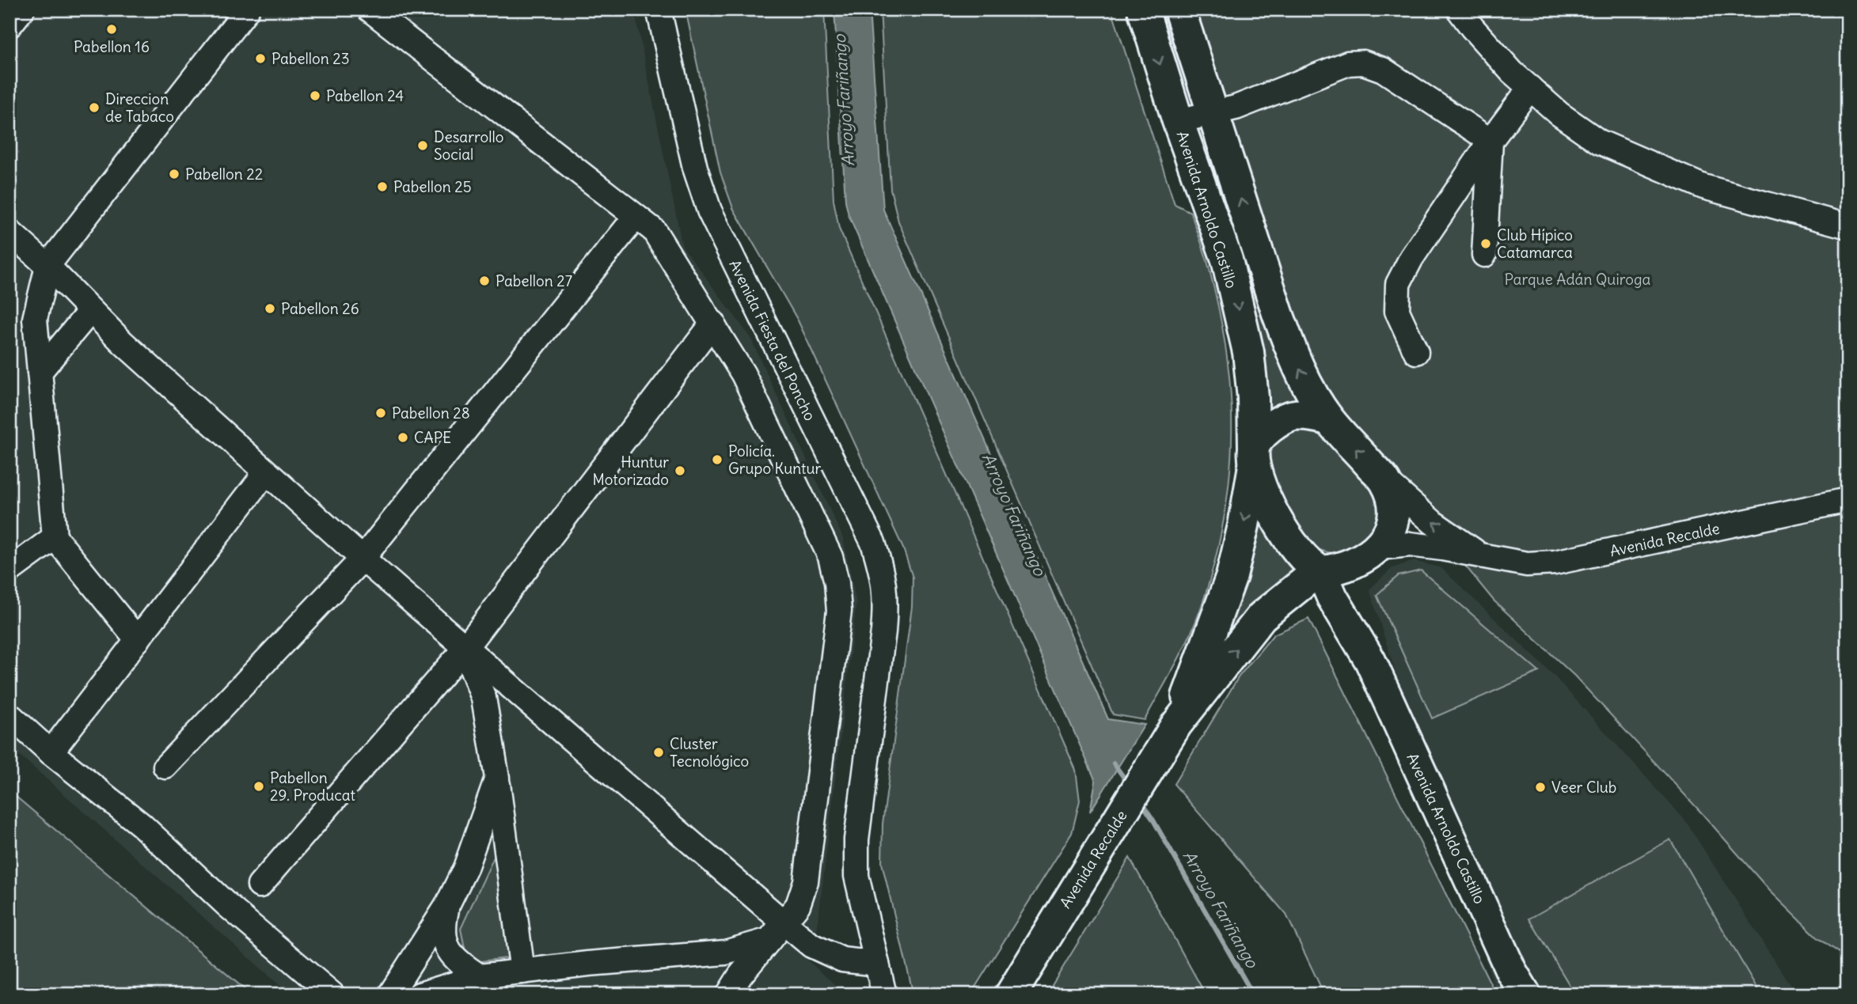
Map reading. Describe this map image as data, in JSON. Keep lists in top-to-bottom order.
{
  "streets": {
    "main road": ["Avenida Arnoldo Castillo", "Avenida Recalde"],
    "street": ["Avenida Fiesta del Poncho"]
  },
  "crossings": [
    ["Avenida Arnoldo Castillo", "Avenida Recalde"]
  ],
  "water": ["Arroyo Fariñango"],
  "parks": ["Parque Adán Quiroga"],
  "places": [
    "Pabellon 16",
    "Pabellon 23",
    "Pabellon 24",
    "Direccion de Tabaco",
    "Desarrollo Social",
    "Pabellon 22",
    "Pabellon 25",
    "Club Hípico Catamarca",
    "Pabellon 27",
    "Pabellon 26",
    "Pabellon 28",
    "CAPE",
    "Policía. Grupo Kuntur",
    "Huntur Motorizado",
    "Cluster Tecnológico",
    "Pabellon 29. Producat",
    "Veer Club"
  ]
}
